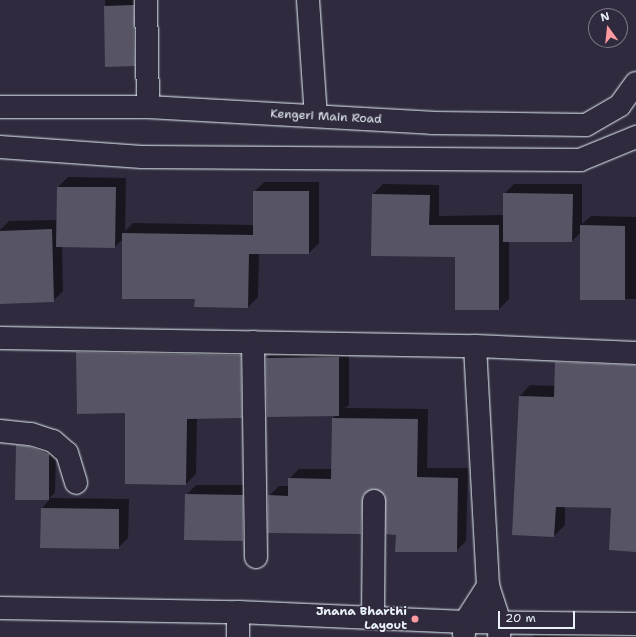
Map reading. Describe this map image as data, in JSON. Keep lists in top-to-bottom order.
{
  "streets": {
    "street": ["Kengeri Main Road"]
  },
  "places": ["Jnana Bharthi Layout"],
  "scale_bar": "20 m",
  "north": "top"
}
